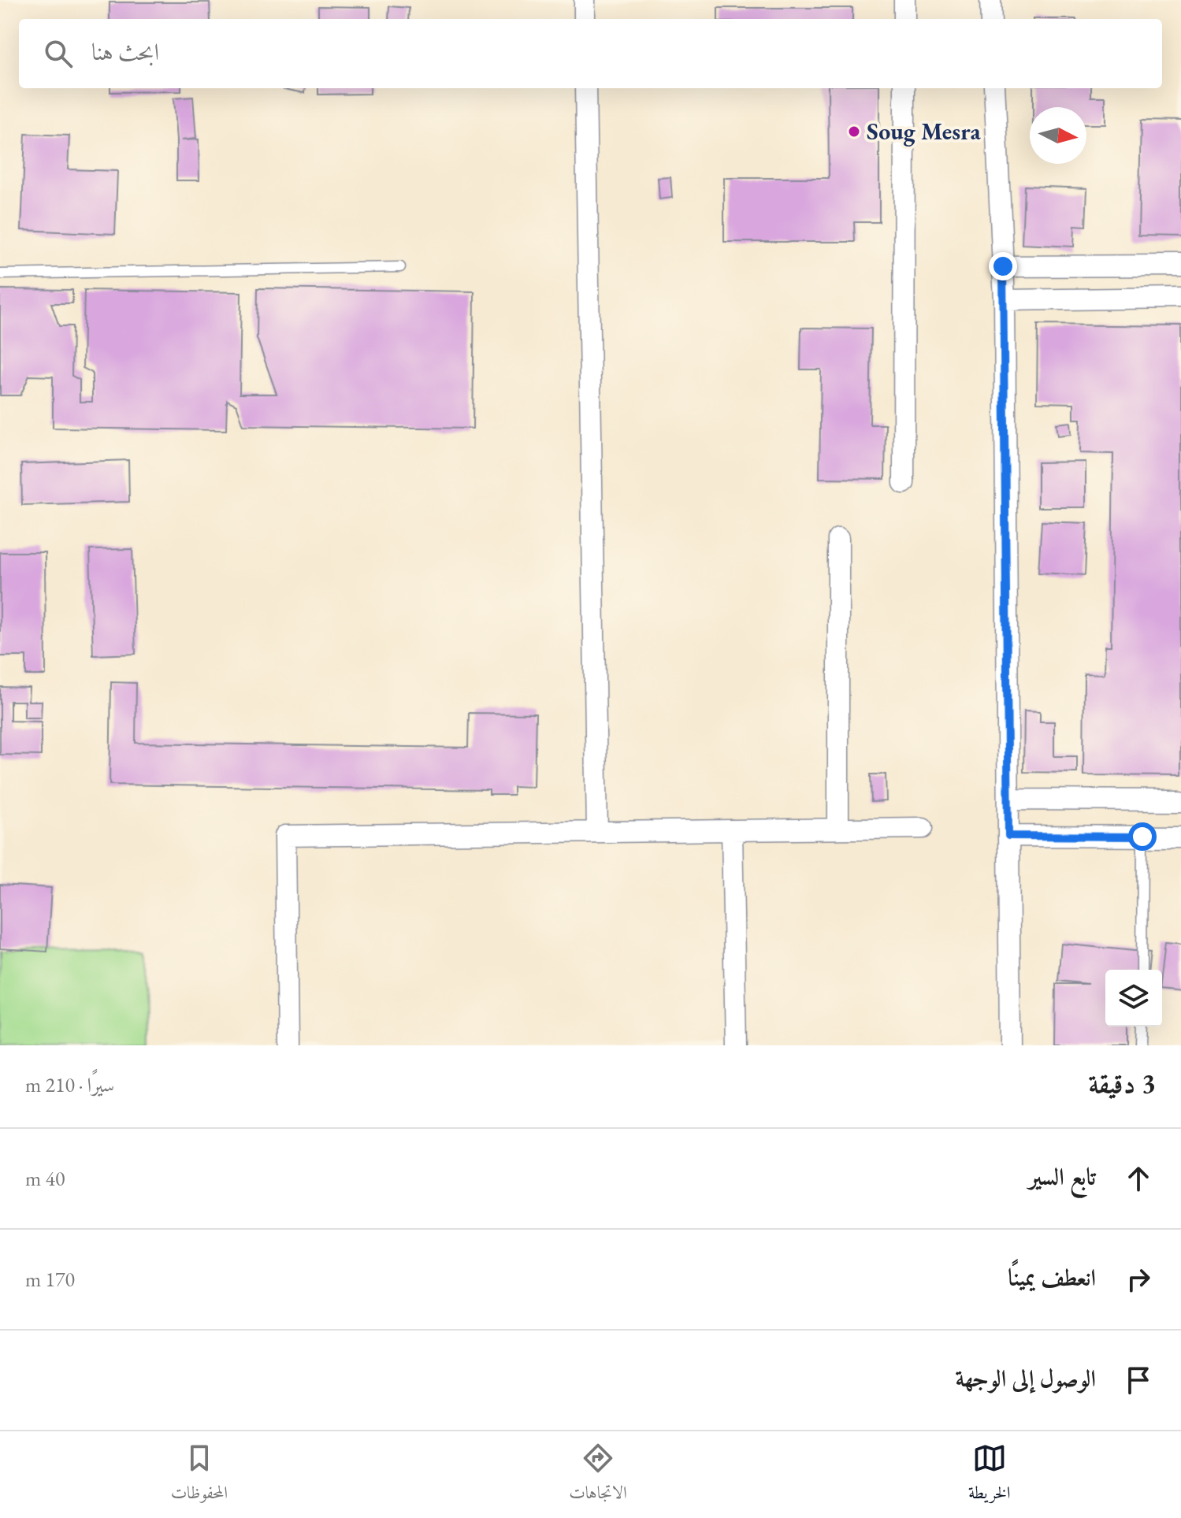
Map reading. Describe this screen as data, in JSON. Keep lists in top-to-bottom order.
{
  "places": ["Soug Mesra"],
  "north": "right",
  "page": {
    "search": "ابحث هنا",
    "heading": ["3 دقيقة", "سيرًا · 210 m"],
    "list": [
      ["تابع السير", "40 m"],
      ["انعطف يمينًا", "170 m"],
      "الوصول إلى الوجهة"
    ],
    "nav": ["الخريطة", "الاتجاهات", "المحفوظات"]
  }
}
